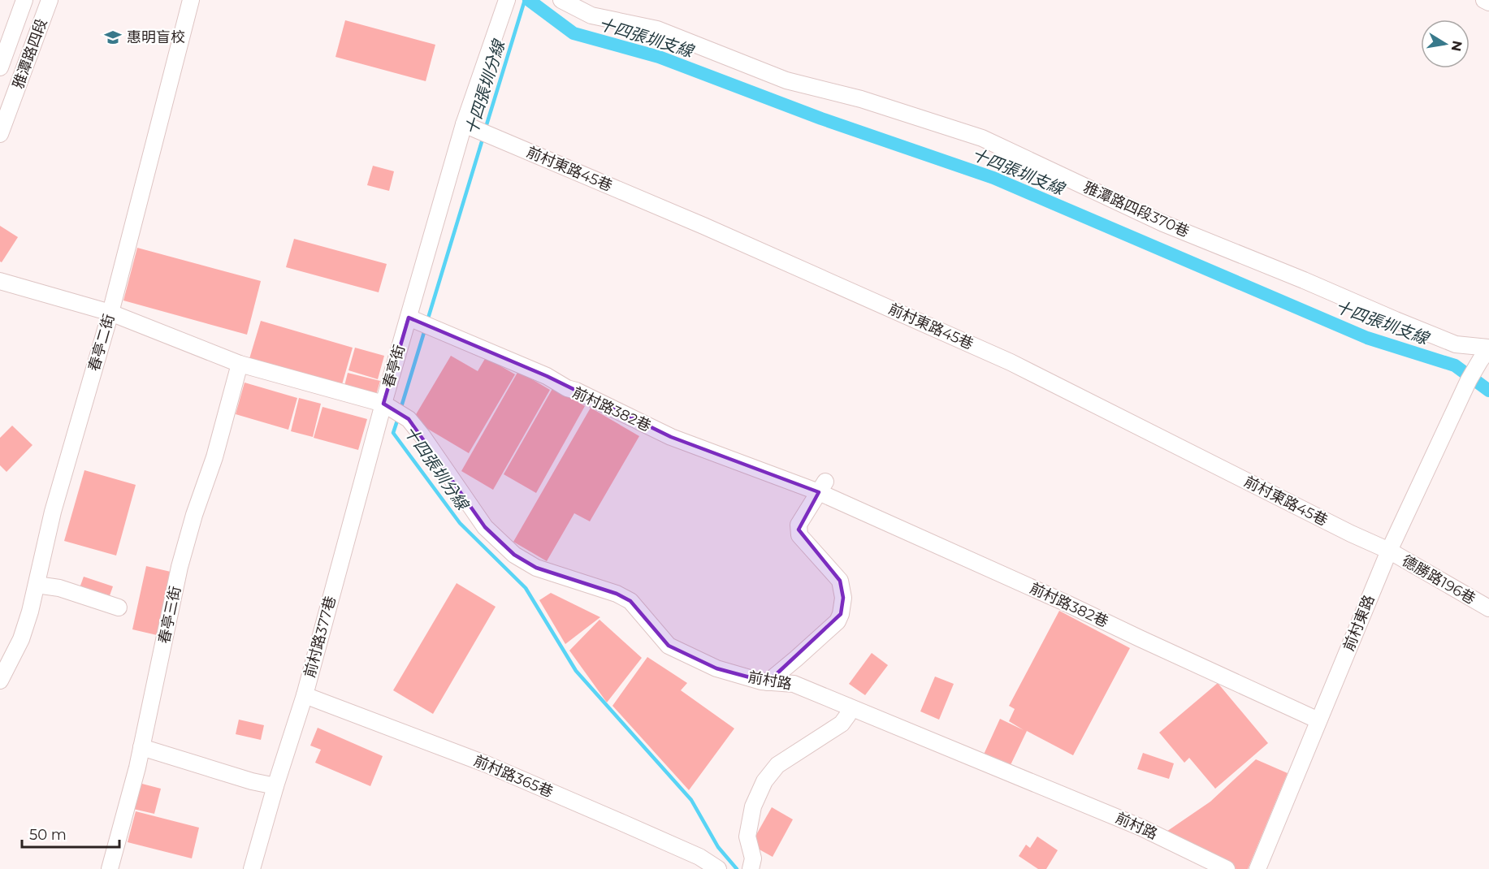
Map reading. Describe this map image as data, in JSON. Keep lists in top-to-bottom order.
{
  "streets": {
    "street": [
      "雅潭路四段",
      "前村東路45巷",
      "雅潭路四段370巷",
      "春亭二街",
      "春亭街",
      "前村路382巷",
      "德勝路196巷",
      "春亭三街",
      "前村東路",
      "前村路377巷",
      "前村路",
      "前村路365巷"
    ]
  },
  "crossings": [
    ["前村東路45巷", "春亭街"],
    ["前村東路45巷", "德勝路196巷"],
    ["前村東路45巷", "前村東路"],
    ["雅潭路四段370巷", "前村東路"],
    ["春亭二街", "春亭街"],
    ["春亭街", "前村路382巷"],
    ["春亭街", "春亭三街"],
    ["春亭街", "前村路377巷"],
    ["春亭街", "前村路"],
    ["前村路382巷", "前村東路"],
    ["德勝路196巷", "前村東路"],
    ["前村路377巷", "前村路"],
    ["前村路377巷", "前村路365巷"]
  ],
  "water": ["十四張圳支線", "十四張圳分線"],
  "places": {
    "school or university": ["惠明盲校"]
  },
  "scale_bar": "50 m",
  "north": "right"
}
